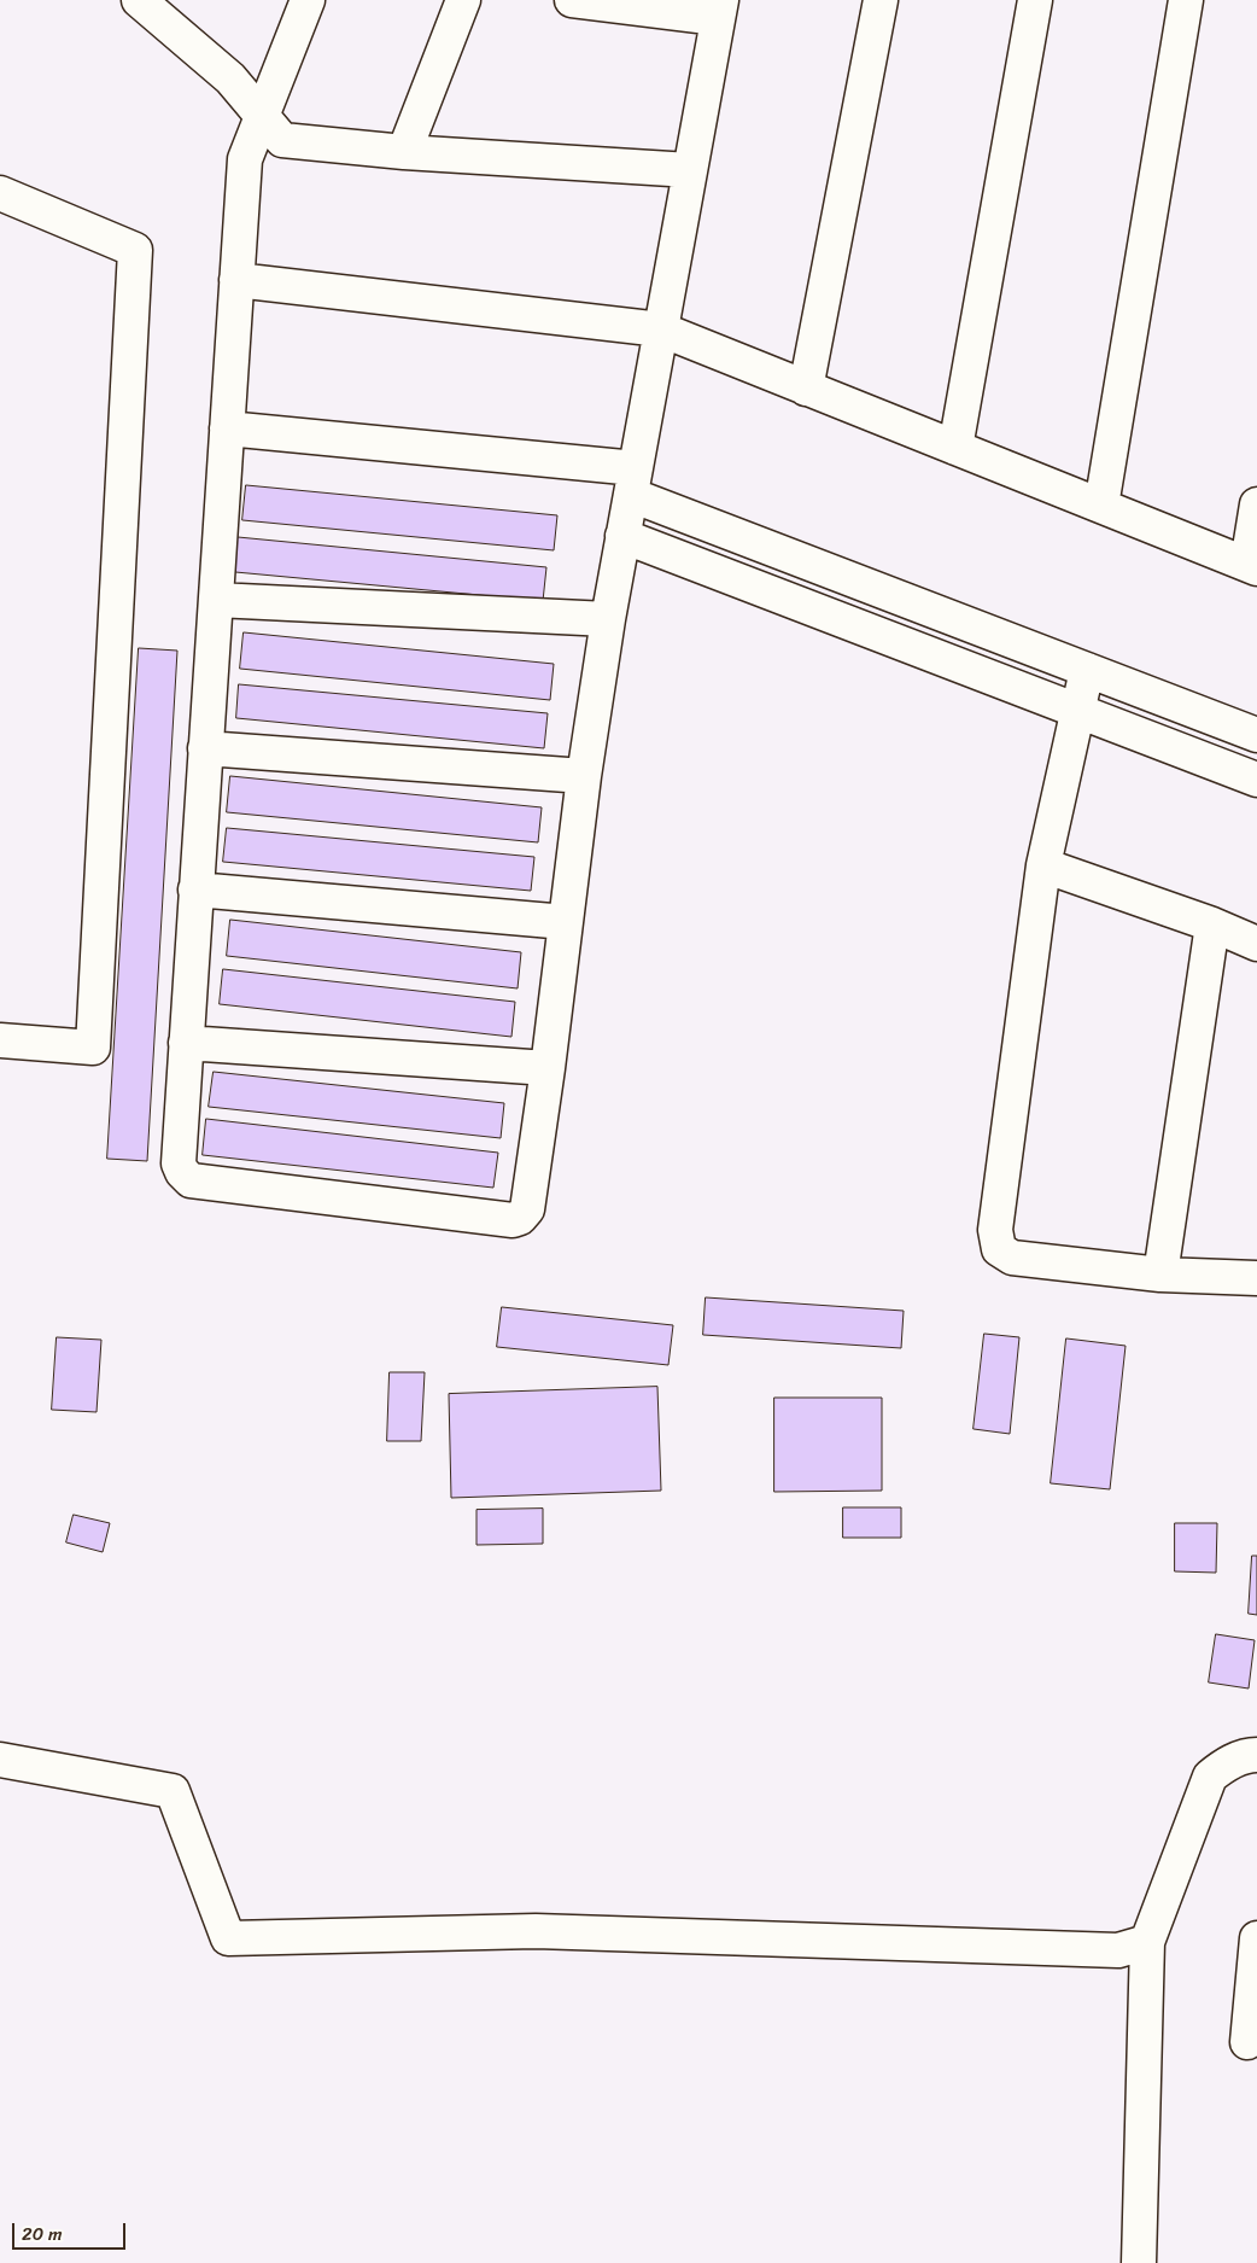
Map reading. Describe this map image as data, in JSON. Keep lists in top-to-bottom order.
{
  "scale_bar": "20 m"
}
